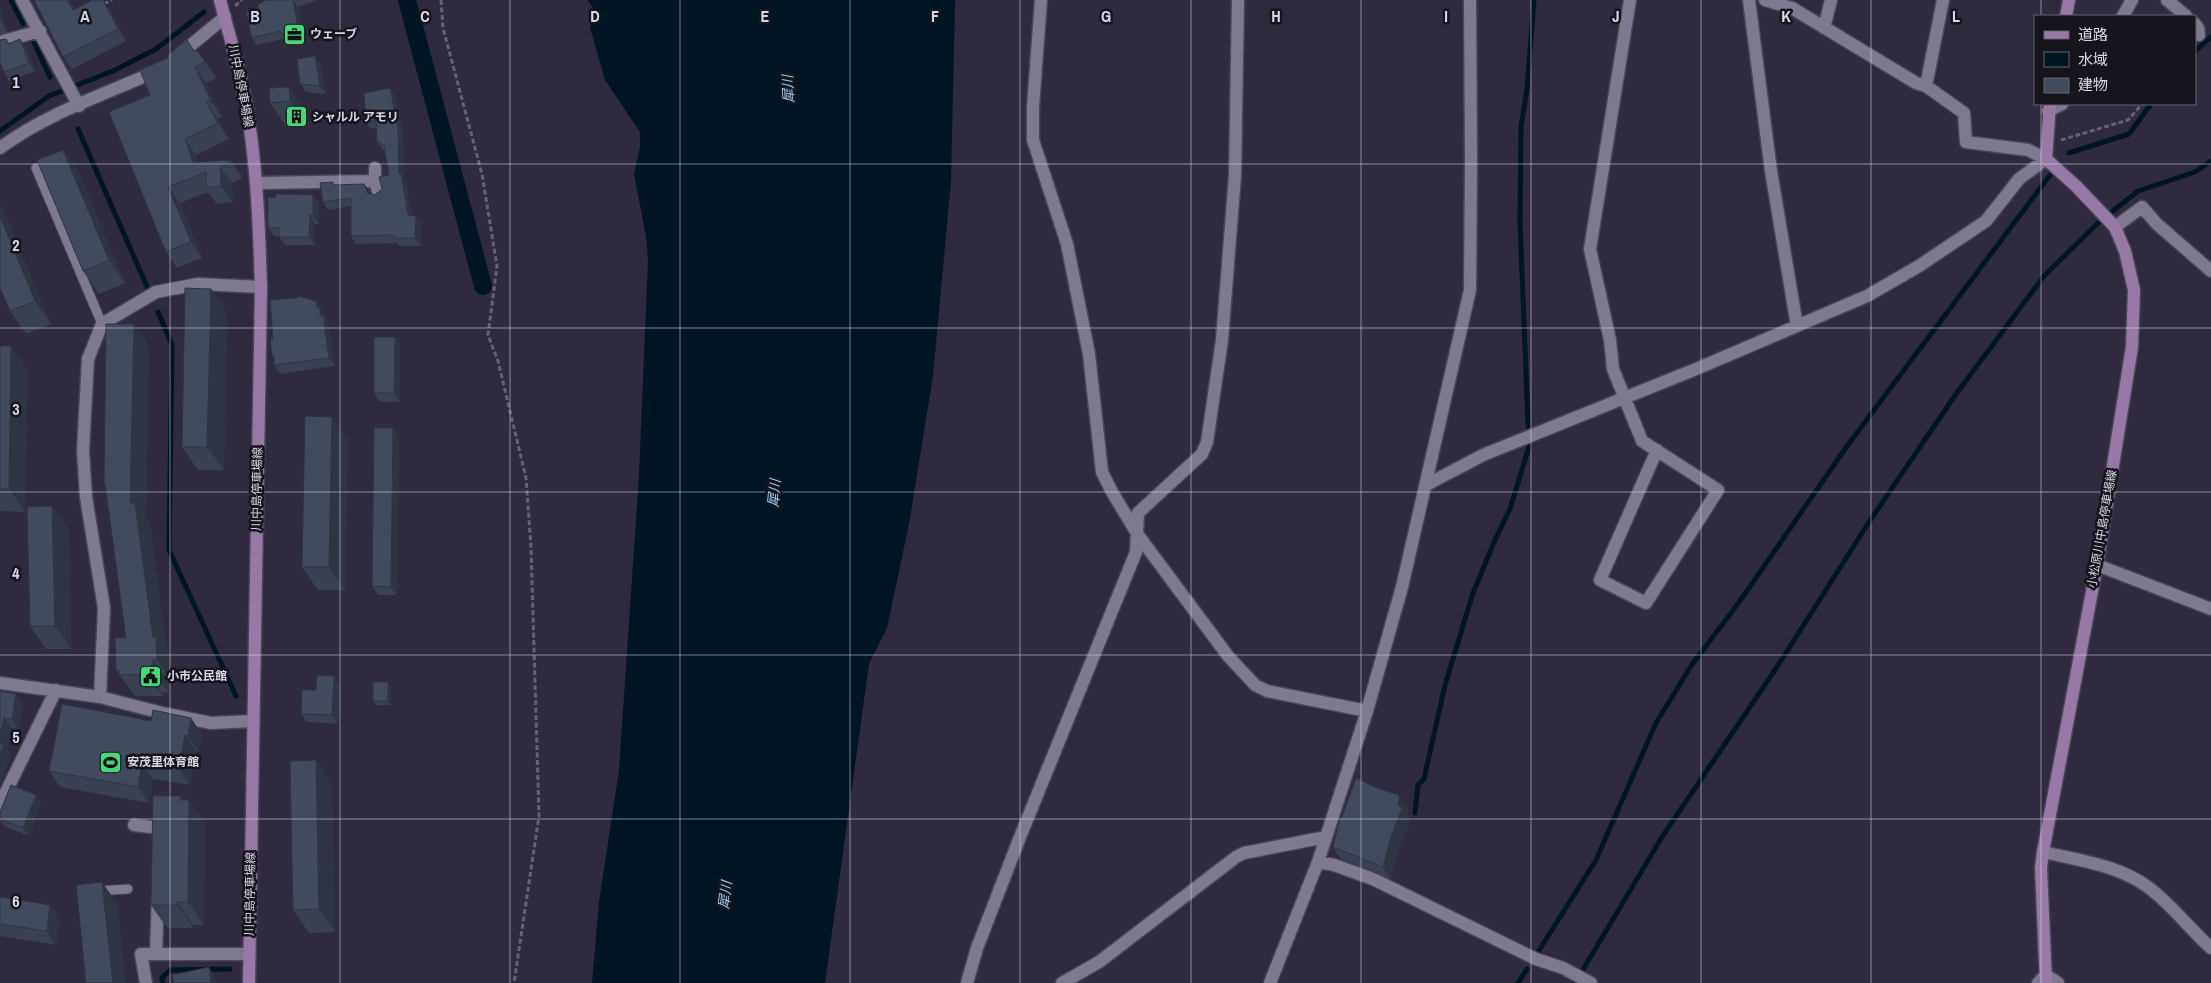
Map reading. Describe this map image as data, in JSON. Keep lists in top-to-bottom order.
{
  "streets": {
    "main road": ["川中島停車場線", "小松原川中島停車場線"]
  },
  "water": ["犀川"],
  "places": {
    "office": ["ウェーブ"],
    "building": ["シャルル アモリ"],
    "public building": ["小市公民館"],
    "sports": ["安茂里体育館"]
  },
  "legend": ["道路", "水域", "建物"],
  "grid": {
    "columns": [
      "A",
      "B",
      "C",
      "D",
      "E",
      "F",
      "G",
      "H",
      "I",
      "J",
      "K",
      "L"
    ],
    "rows": [
      "1",
      "2",
      "3",
      "4",
      "5",
      "6"
    ]
  }
}
